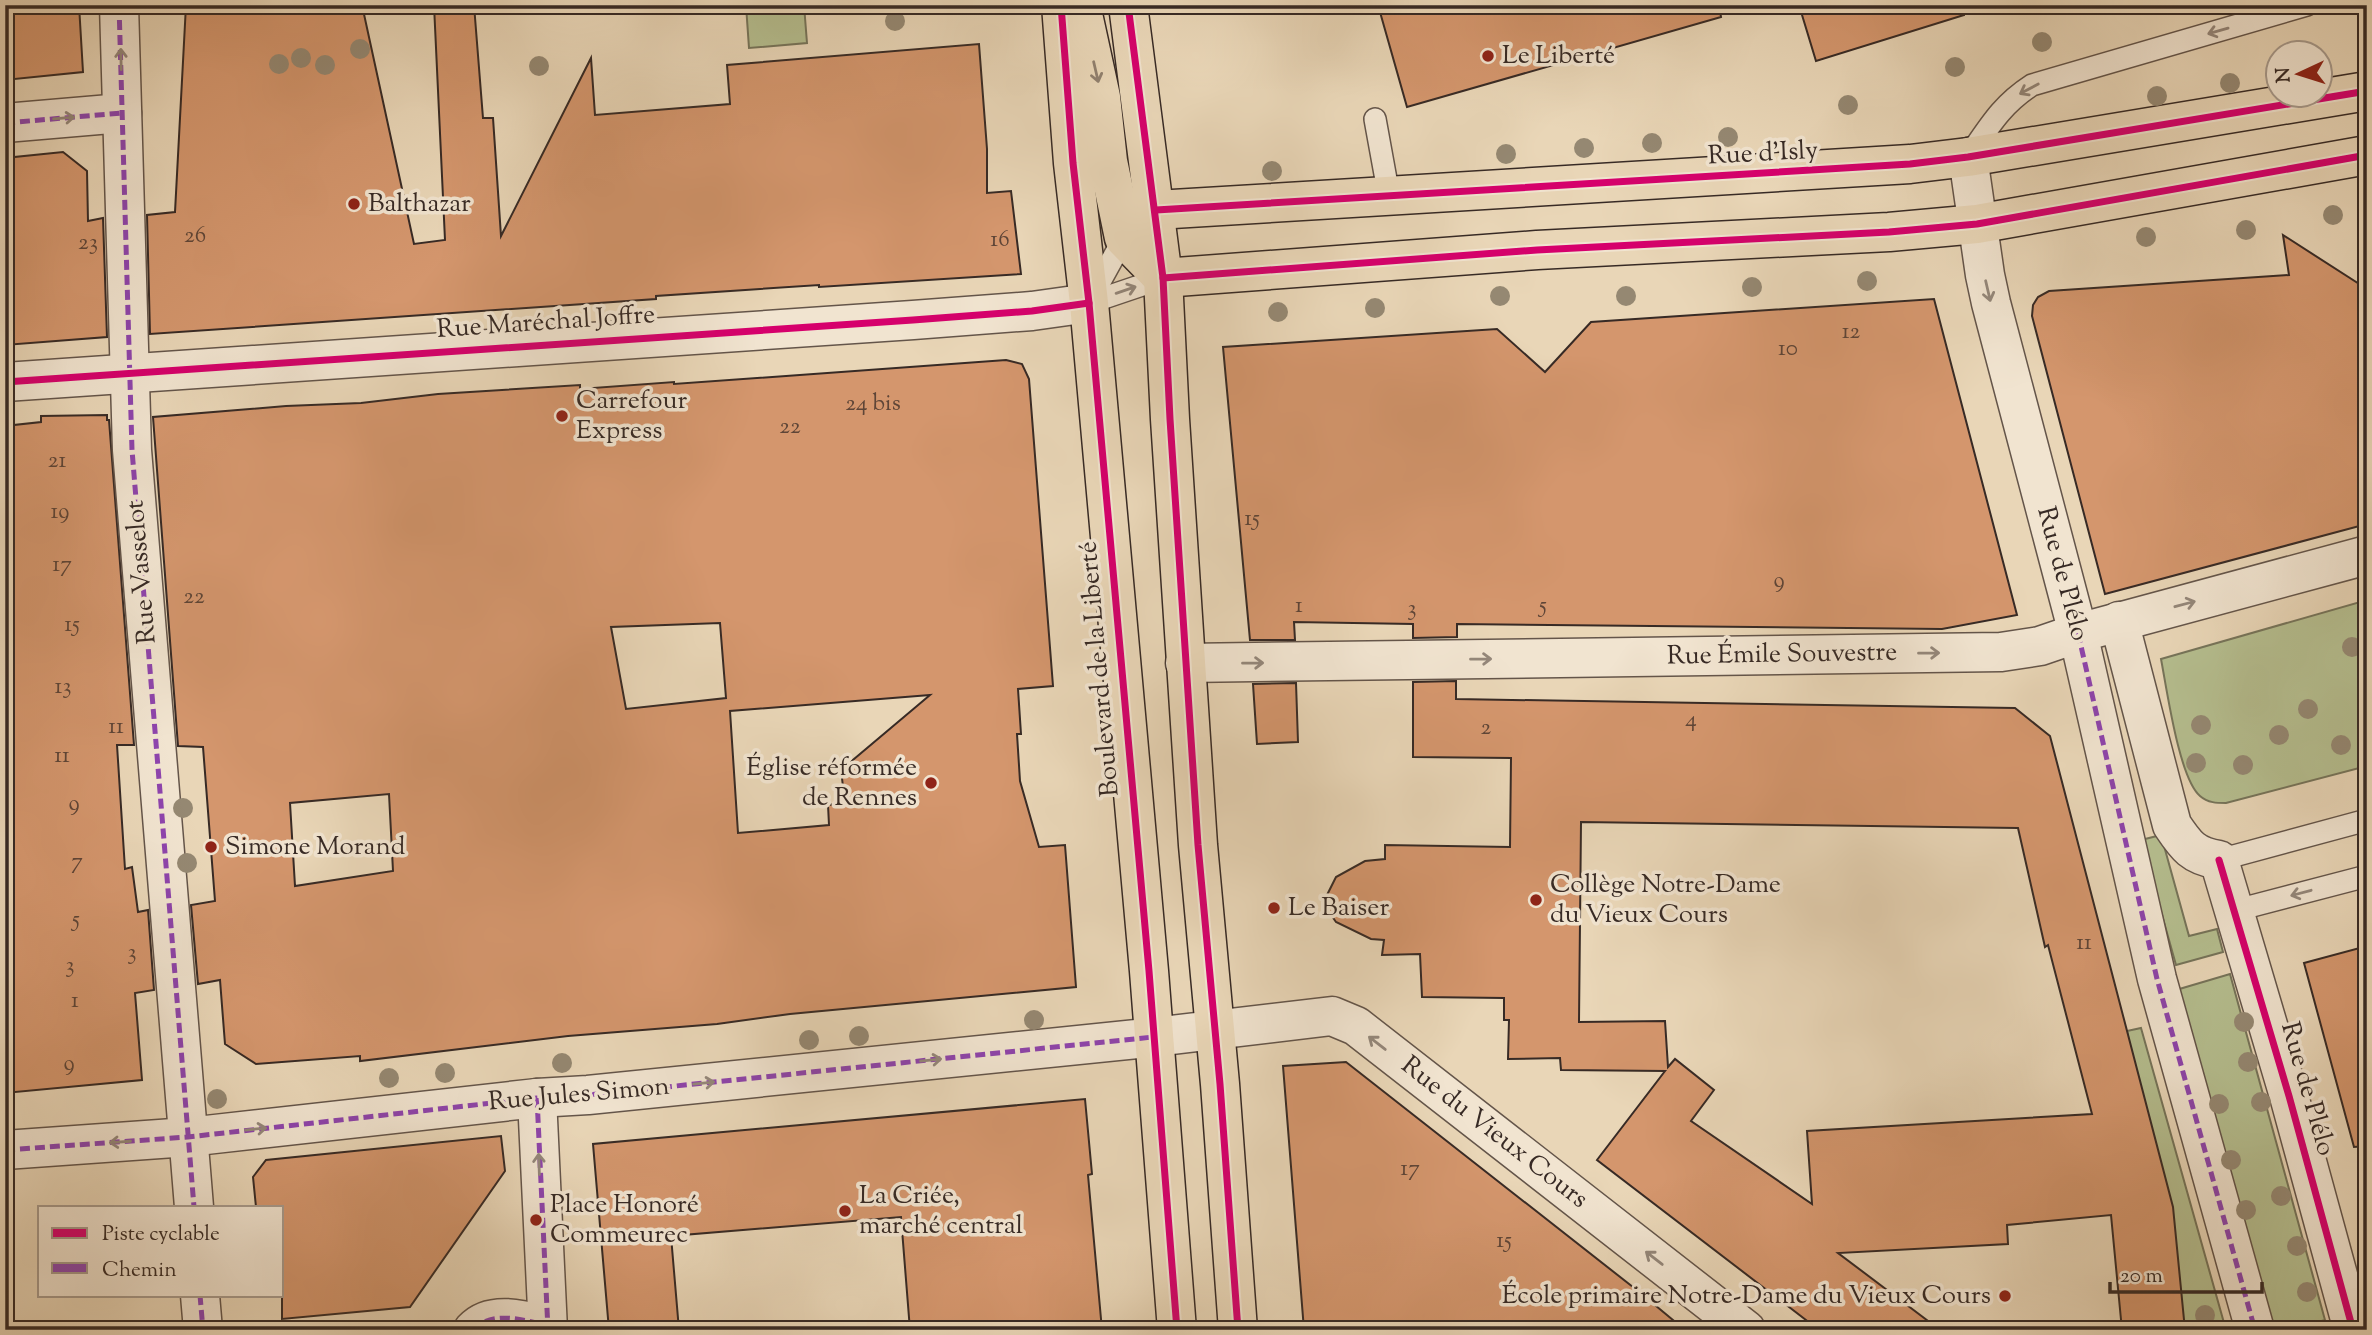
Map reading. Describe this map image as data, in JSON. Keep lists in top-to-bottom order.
{
  "streets": {
    "main road": ["Rue d'Isly", "Boulevard de la Liberté"],
    "street": [
      "Rue Maréchal Joffre",
      "Rue Vasselot",
      "Rue de Plélo",
      "Rue Émile Souvestre",
      "Rue Jules Simon",
      "Rue du Vieux Cours"
    ]
  },
  "crossings": [
    ["Rue Maréchal Joffre", "Rue Vasselot"],
    ["Rue Maréchal Joffre", "Boulevard de la Liberté"],
    ["Rue Vasselot", "Rue Jules Simon"],
    ["Rue de Plélo", "Rue Émile Souvestre"],
    ["Boulevard de la Liberté", "Rue Jules Simon"]
  ],
  "one_way": ["Rue Émile Souvestre", "Rue du Vieux Cours"],
  "places": [
    "Le Liberté",
    "Balthazar",
    "Carrefour Express",
    "Église réformée de Rennes",
    "Simone Morand",
    "Collège Notre-Dame du Vieux Cours",
    "Le Baiser",
    "La Criée, marché central",
    "Place Honoré Commeurec",
    "École primaire Notre-Dame du Vieux Cours"
  ],
  "house_numbers": [
    "26",
    "16",
    "23",
    "12",
    "10",
    "24 bis",
    "22",
    "21",
    "19",
    "15",
    "17",
    "9",
    "22",
    "1",
    "5",
    "3",
    "15",
    "13",
    "4",
    "11",
    "2",
    "11",
    "9",
    "7",
    "5",
    "11",
    "3",
    "3",
    "1",
    "9",
    "17",
    "15"
  ],
  "legend": ["Piste cyclable", "Chemin"],
  "scale_bar": "20 m",
  "north": "left"
}
